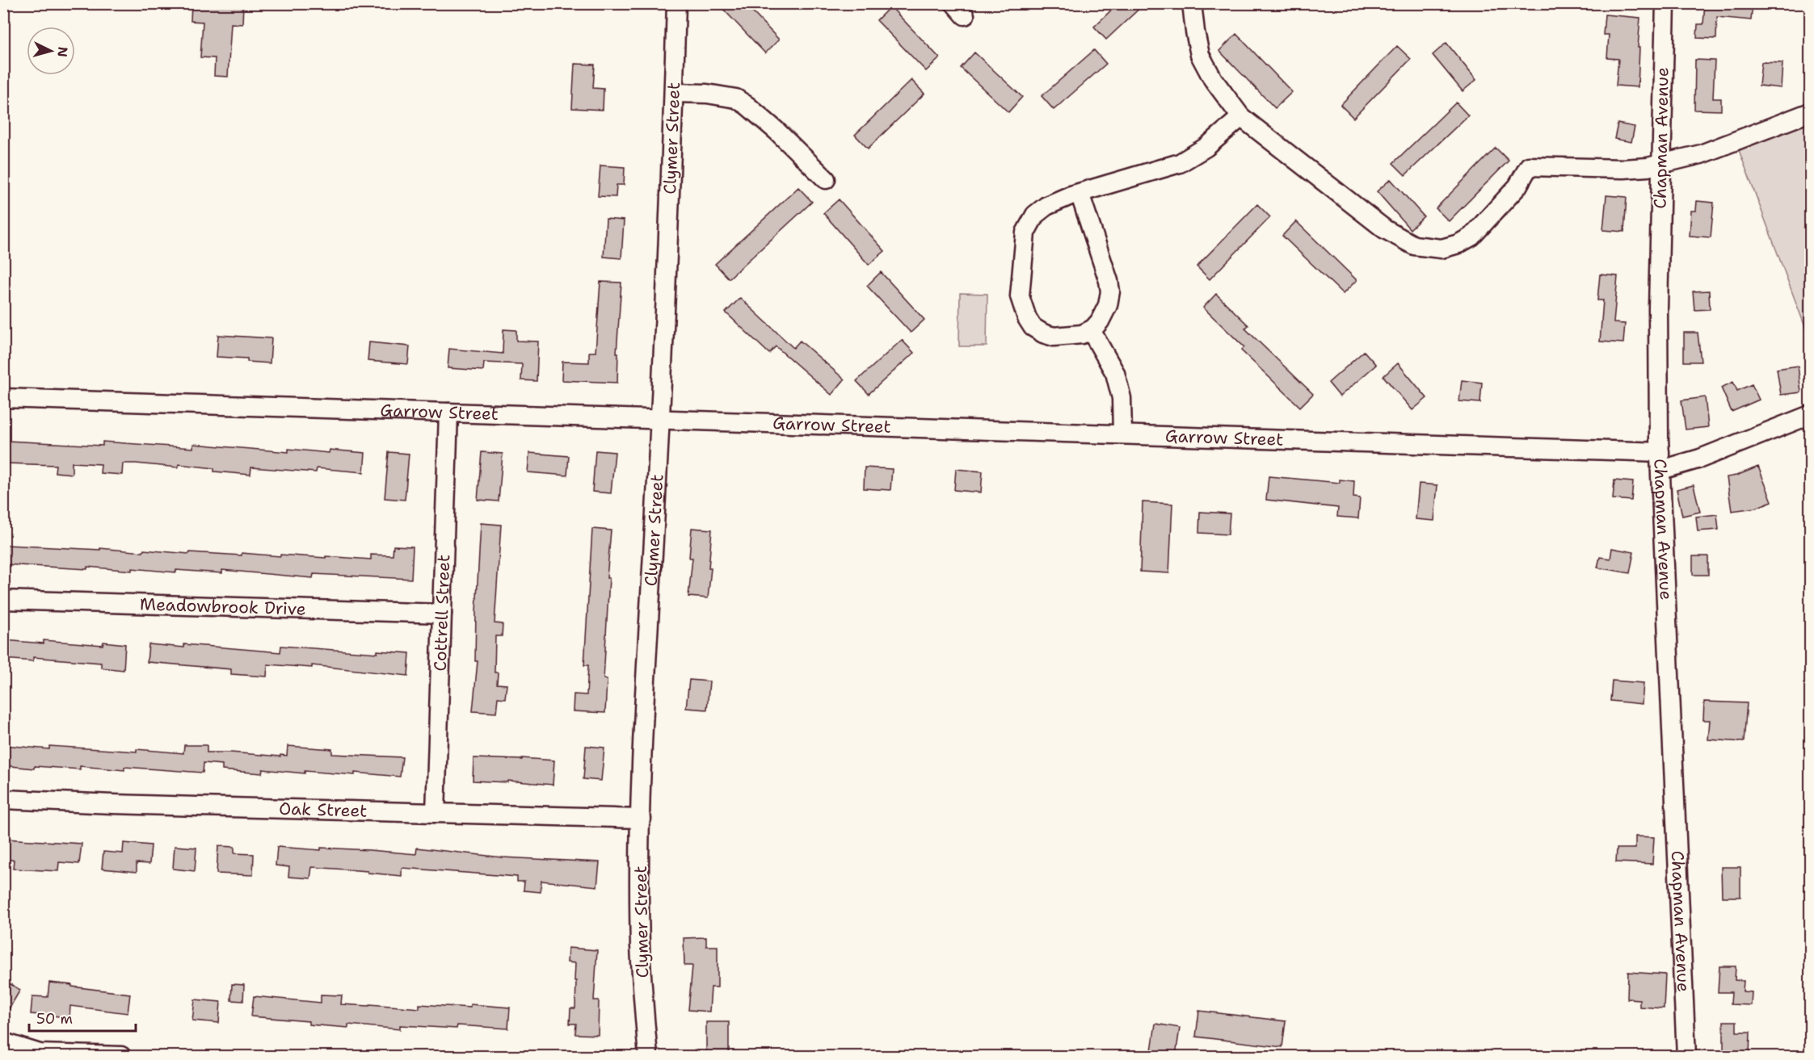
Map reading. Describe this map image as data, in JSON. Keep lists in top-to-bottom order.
{
  "streets": {
    "street": [
      "Clymer Street",
      "Chapman Avenue",
      "Garrow Street",
      "Meadowbrook Drive",
      "Cottrell Street",
      "Oak Street"
    ]
  },
  "crossings": [
    ["Clymer Street", "Garrow Street"],
    ["Clymer Street", "Oak Street"],
    ["Chapman Avenue", "Garrow Street"],
    ["Garrow Street", "Cottrell Street"],
    ["Meadowbrook Drive", "Cottrell Street"],
    ["Cottrell Street", "Oak Street"]
  ],
  "scale_bar": "50 m",
  "north": "right"
}
